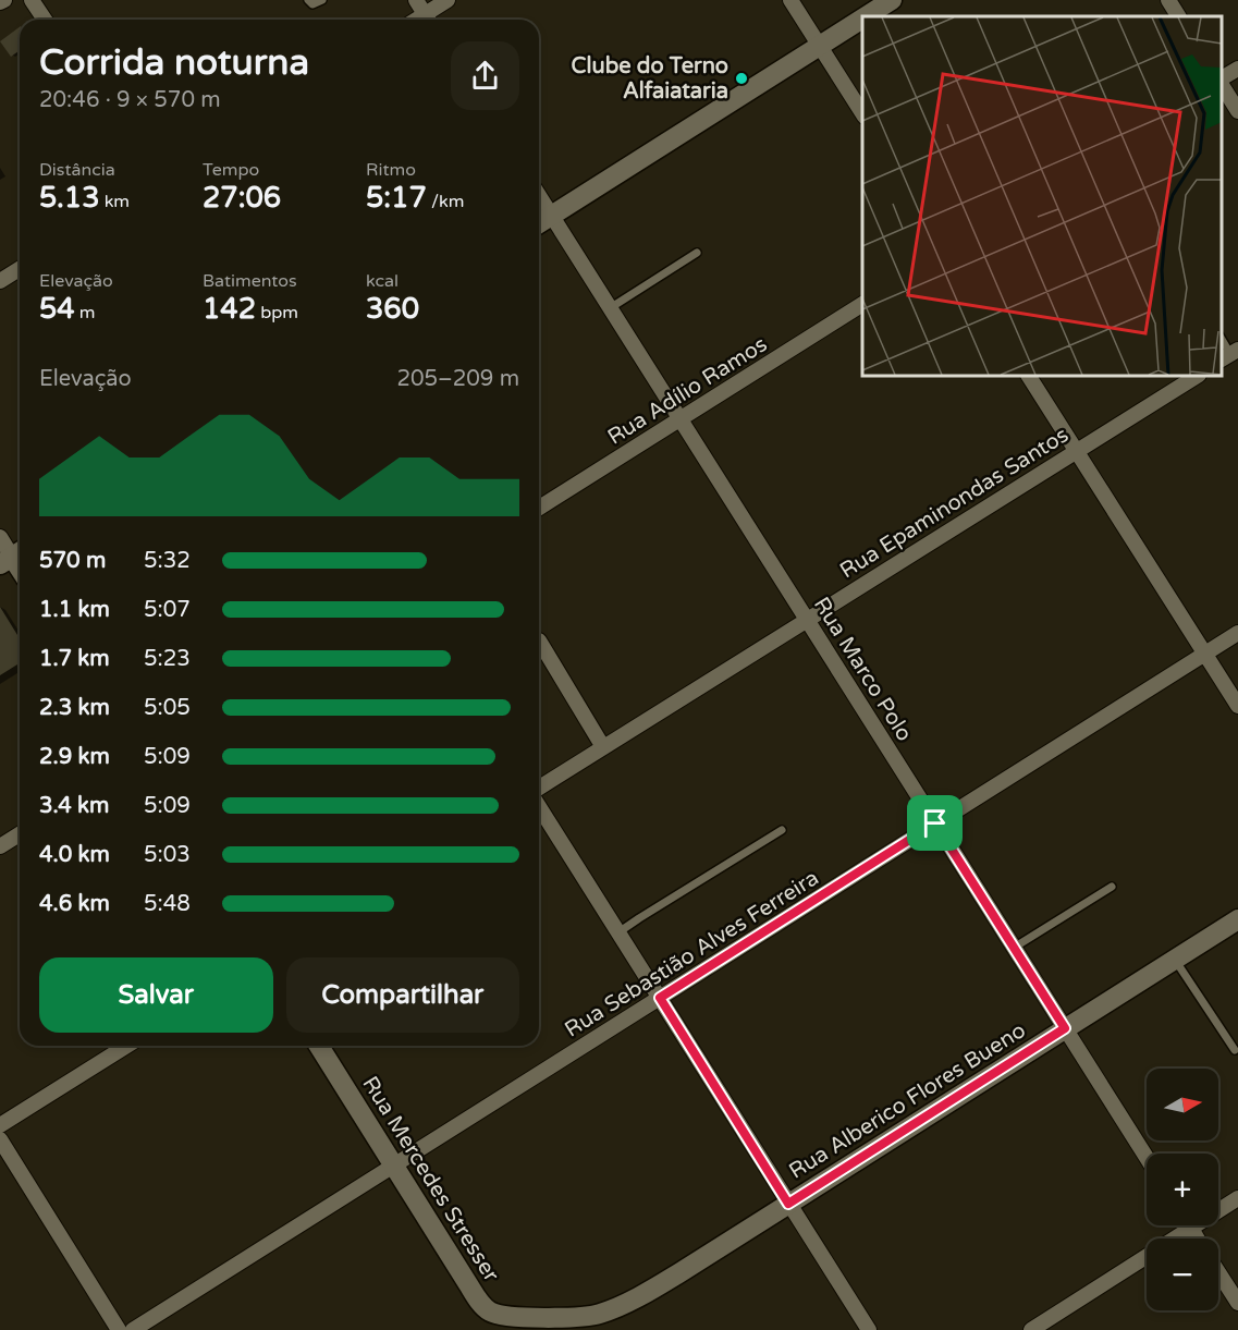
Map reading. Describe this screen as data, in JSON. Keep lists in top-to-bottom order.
{
  "streets": {
    "street": [
      "Rua Adílio Ramos",
      "Rua Epaminondas Santos",
      "Rua Marco Polo",
      "Rua Sebastião Alves Ferreira",
      "Rua Alberico Flores Bueno",
      "Rua Mercedes Stresser"
    ]
  },
  "crossings": [
    ["Rua Adílio Ramos", "Rua Marco Polo"],
    ["Rua Epaminondas Santos", "Rua Marco Polo"],
    ["Rua Marco Polo", "Rua Sebastião Alves Ferreira"],
    ["Rua Marco Polo", "Rua Alberico Flores Bueno"],
    ["Rua Sebastião Alves Ferreira", "Rua Mercedes Stresser"],
    ["Rua Alberico Flores Bueno", "Rua Mercedes Stresser"]
  ],
  "places": ["Clube do Terno Alfaiataria"],
  "north": "right",
  "page": {
    "heading": ["Corrida noturna", "20:46 · 9 × 570 m"],
    "stats": [
      ["Distância", "5.13 km"],
      ["Tempo", "27:06"],
      ["Ritmo", "5:17 /km"],
      ["Elevação", "54 m"],
      ["Batimentos", "142 bpm"],
      ["kcal", "360"]
    ],
    "chart": ["Elevação", "205–209 m"],
    "list": [
      {
        "name": "570 m",
        "note": "5:32"
      },
      {
        "name": "1.1 km",
        "note": "5:07"
      },
      {
        "name": "1.7 km",
        "note": "5:23"
      },
      {
        "name": "2.3 km",
        "note": "5:05"
      },
      {
        "name": "2.9 km",
        "note": "5:09"
      },
      {
        "name": "3.4 km",
        "note": "5:09"
      },
      {
        "name": "4.0 km",
        "note": "5:03"
      },
      {
        "name": "4.6 km",
        "note": "5:48"
      }
    ],
    "buttons": ["Salvar", "Compartilhar"],
    "map_buttons": ["+", "−"]
  }
}
